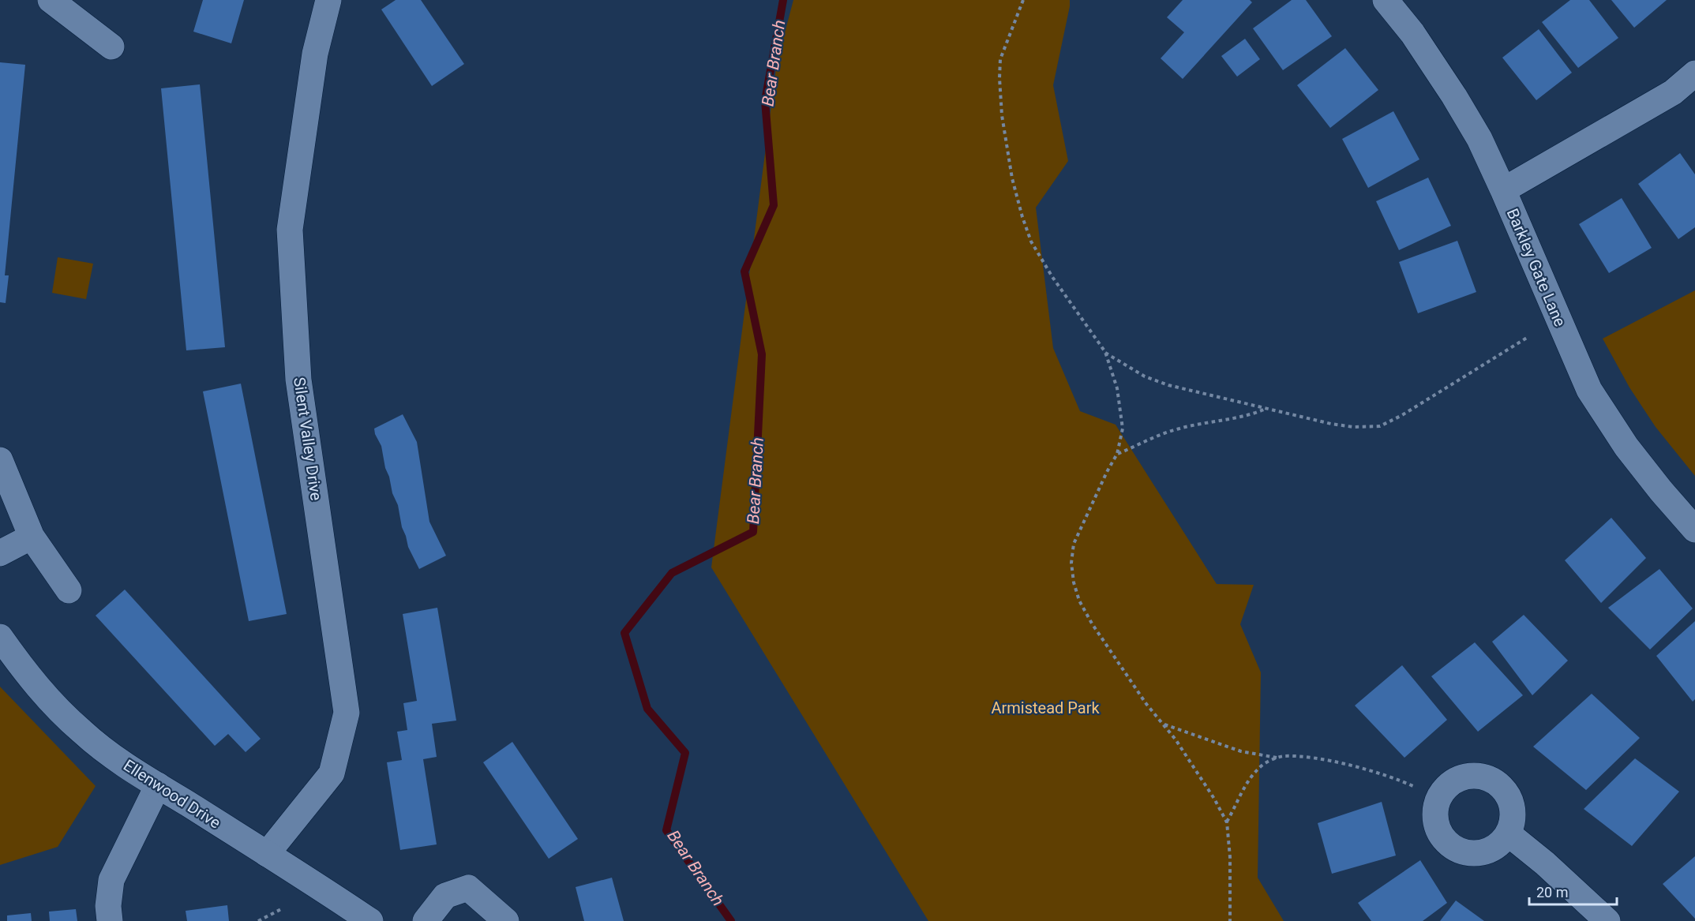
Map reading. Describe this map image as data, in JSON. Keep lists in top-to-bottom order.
{
  "streets": {
    "street": ["Barkley Gate Lane", "Silent Valley Drive", "Ellenwood Drive"]
  },
  "crossings": [
    ["Silent Valley Drive", "Ellenwood Drive"]
  ],
  "water": ["Bear Branch"],
  "parks": ["Armistead Park"],
  "scale_bar": "20 m"
}
